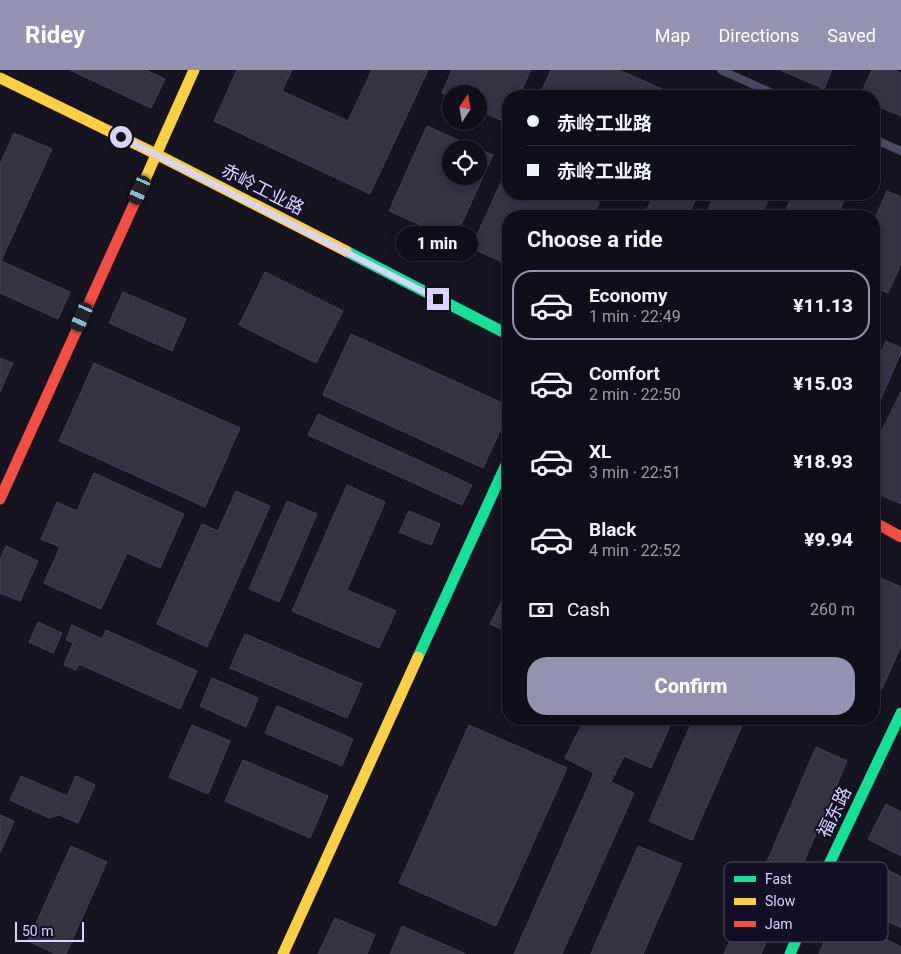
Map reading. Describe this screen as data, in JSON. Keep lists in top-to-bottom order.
{
  "streets": {
    "street": ["赤岭工业路", "福东路"]
  },
  "legend": ["Fast", "Slow", "Jam"],
  "scale_bar": "50 m",
  "north": "top",
  "page": {
    "header": "Ridey",
    "nav": ["Map", "Directions", "Saved"],
    "banner": ["赤岭工业路", "赤岭工业路"],
    "heading": "Choose a ride",
    "bubble": "1 min",
    "list": [
      {
        "name": "Economy",
        "note": "1 min · 22:49",
        "value": "¥11.13"
      },
      {
        "name": "Comfort",
        "note": "2 min · 22:50",
        "value": "¥15.03"
      },
      {
        "name": "XL",
        "note": "3 min · 22:51",
        "value": "¥18.93"
      },
      {
        "name": "Black",
        "note": "4 min · 22:52",
        "value": "¥9.94"
      }
    ],
    "pay": ["Cash", "260 m"],
    "buttons": "Confirm",
    "scale": "50 m"
  }
}
